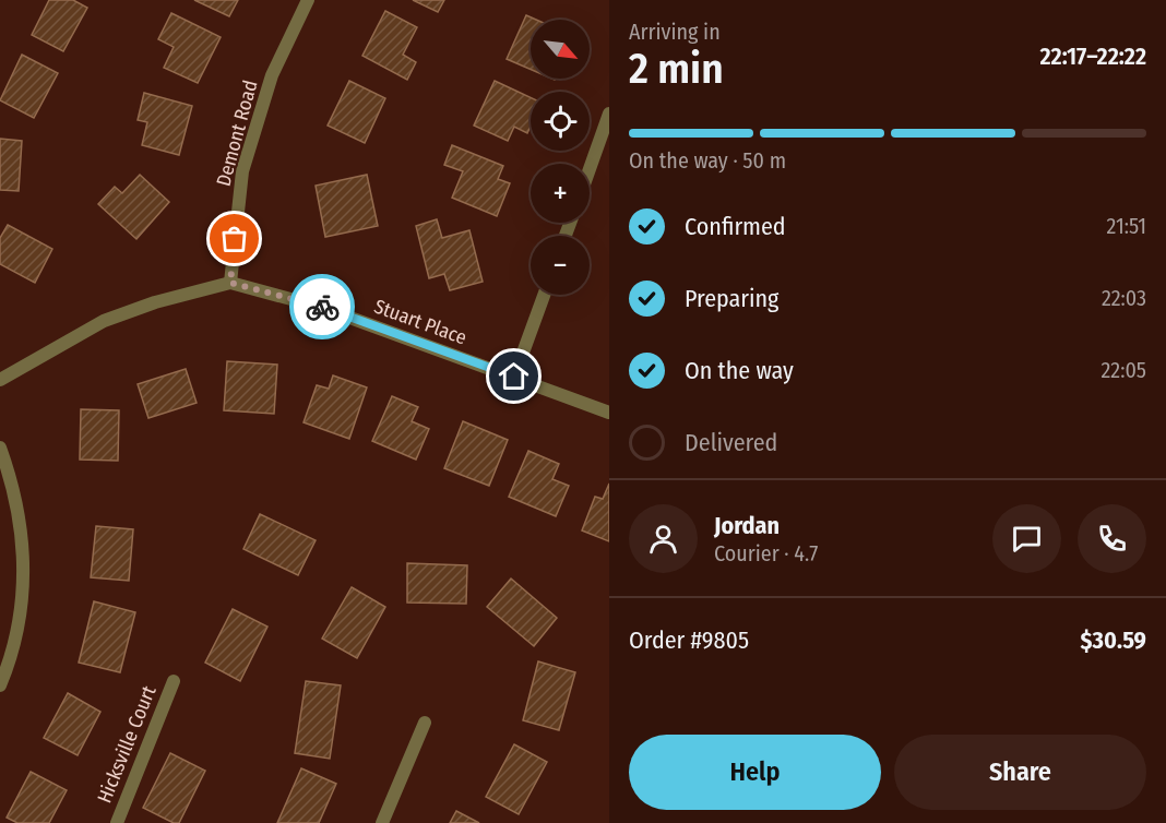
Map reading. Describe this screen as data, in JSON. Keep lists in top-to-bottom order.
{
  "streets": {
    "street": ["Demont Road", "Stuart Place", "Hicksville Court"]
  },
  "crossings": [
    ["Demont Road", "Stuart Place"]
  ],
  "north": "bottom right",
  "page": {
    "heading": ["2 min", "Arriving in", "22:17–22:22"],
    "panel": [
      "Jordan",
      "Courier · 4.7",
      "Order #9805",
      "$30.59"
    ],
    "map_buttons": ["+", "−"],
    "bar": "On the way · 50 m",
    "list": [
      ["Confirmed", "21:51"],
      ["Preparing", "22:03"],
      ["On the way", "22:05"],
      "Delivered"
    ],
    "buttons": ["Help", "Share"]
  }
}
